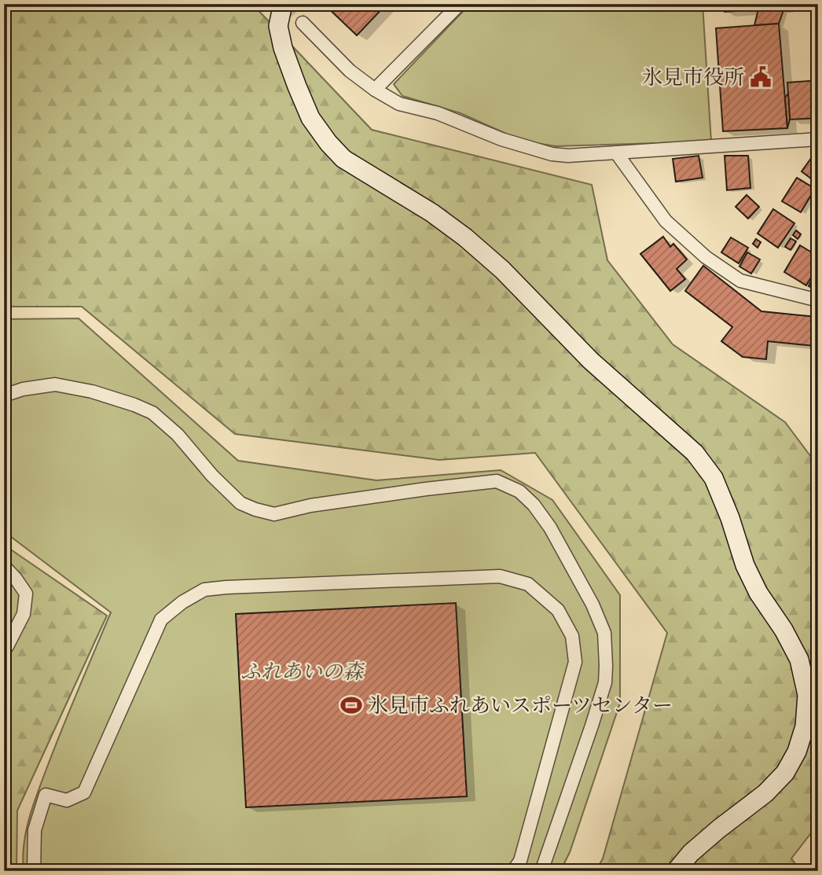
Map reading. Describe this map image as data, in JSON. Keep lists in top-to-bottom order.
{
  "parks": ["ふれあいの森"],
  "places": {
    "public building": ["氷見市役所"],
    "sports": ["氷見市ふれあいスポーツセンター"]
  }
}
